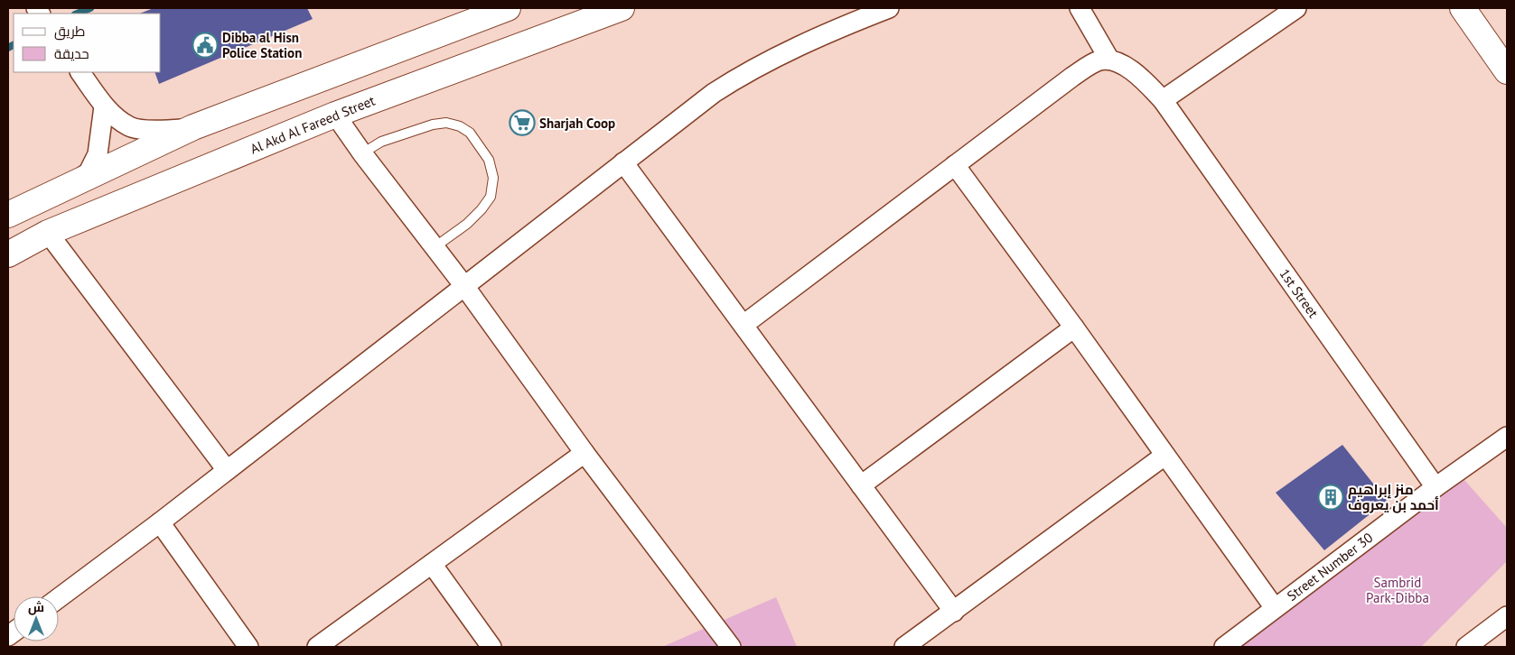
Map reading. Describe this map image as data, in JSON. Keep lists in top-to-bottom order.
{
  "streets": {
    "main road": ["Al Akd Al Fareed Street"],
    "street": ["1st Street", "Street Number 30"]
  },
  "crossings": [
    ["1st Street", "Street Number 30"]
  ],
  "parks": ["Sambrid Park-Dibba"],
  "places": {
    "public building": ["Dibba al Hisn Police Station"],
    "supermarket": ["Sharjah Coop"],
    "building": ["منز إبراهيم أحمد بن يعروف"]
  },
  "legend": ["طريق", "حديقة"],
  "north": "top"
}
